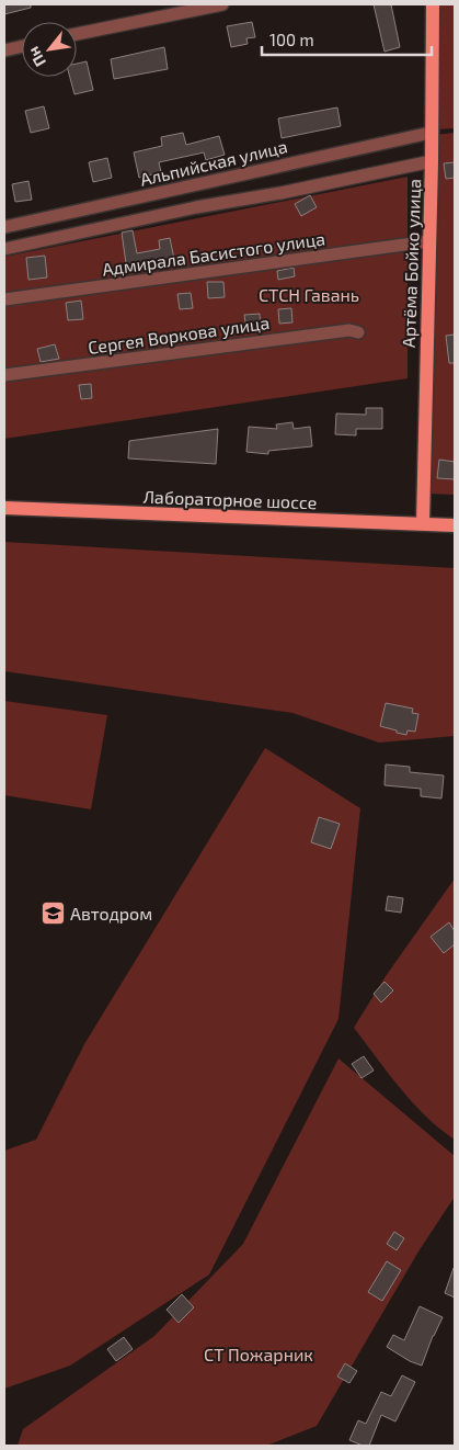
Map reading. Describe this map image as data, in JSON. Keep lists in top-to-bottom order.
{
  "streets": {
    "main road": ["Артёма Бойко улица", "Лабораторное шоссе"],
    "street": ["Альпийская улица", "Адмирала Басистого улица", "Сергея Воркова улица"]
  },
  "crossings": [
    ["Альпийская улица", "Артёма Бойко улица"],
    ["Адмирала Басистого улица", "Артёма Бойко улица"],
    ["Артёма Бойко улица", "Лабораторное шоссе"]
  ],
  "parks": ["СТСН Гавань", "СТ Пожарник"],
  "places": {
    "school or university": ["Автодром"]
  },
  "scale_bar": "100 m",
  "north": "bottom left"
}
